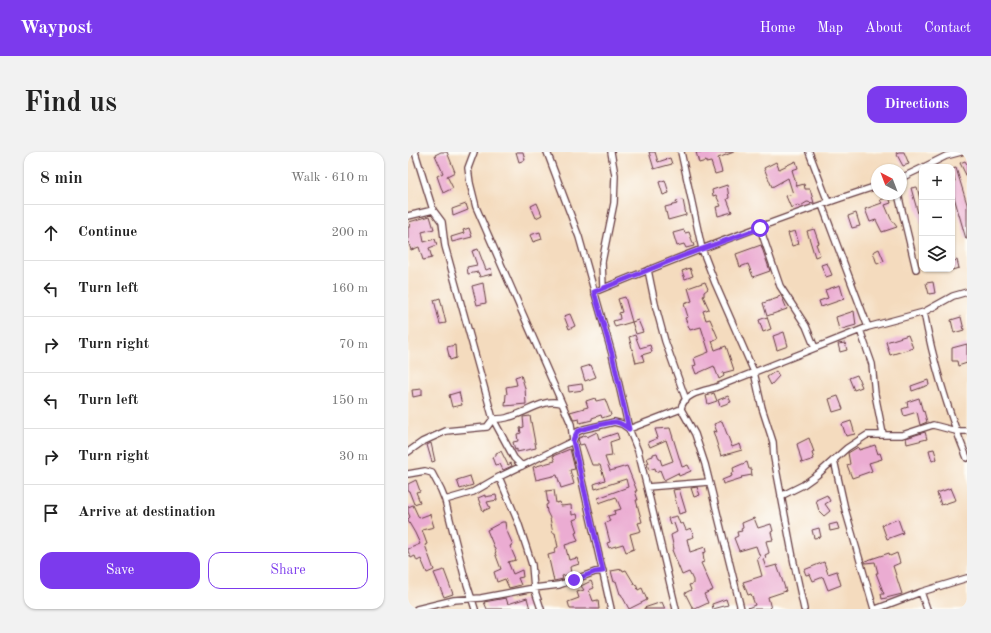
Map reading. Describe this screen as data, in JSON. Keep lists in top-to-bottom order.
{
  "north": "top left",
  "page": {
    "header": "Waypost",
    "nav": [
      "Home",
      "Map",
      "About",
      "Contact"
    ],
    "buttons": [
      "Directions",
      ["Save", "Share"]
    ],
    "title": "Find us",
    "heading": ["8 min", "Walk · 610 m"],
    "map_buttons": ["+", "−"],
    "list": [
      ["Continue", "200 m"],
      ["Turn left", "160 m"],
      ["Turn right", "70 m"],
      ["Turn left", "150 m"],
      ["Turn right", "30 m"],
      "Arrive at destination"
    ]
  }
}
